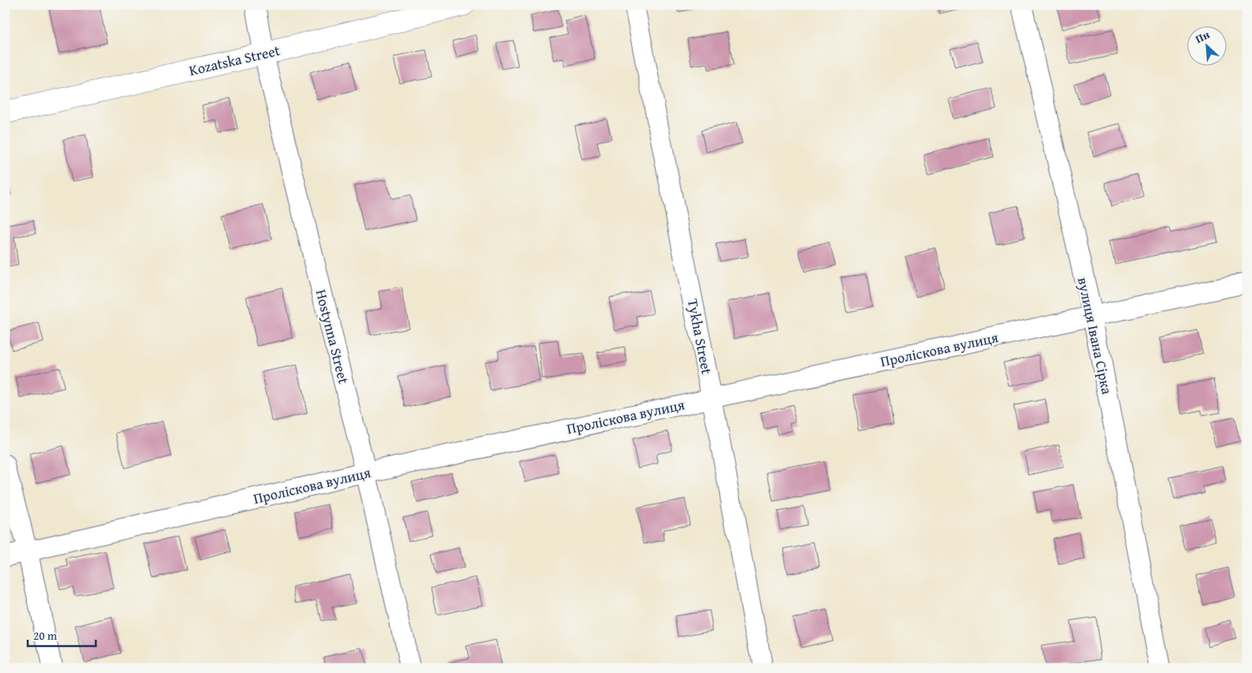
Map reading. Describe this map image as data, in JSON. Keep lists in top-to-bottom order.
{
  "streets": {
    "street": [
      "Kozatska Street",
      "вулиця Івана Сірка",
      "Hostynna Street",
      "Tykha Street",
      "Проліскова вулиця"
    ]
  },
  "crossings": [
    ["Kozatska Street", "Hostynna Street"],
    ["вулиця Івана Сірка", "Проліскова вулиця"],
    ["Hostynna Street", "Проліскова вулиця"],
    ["Tykha Street", "Проліскова вулиця"]
  ],
  "scale_bar": "20 m",
  "north": "top left"
}
